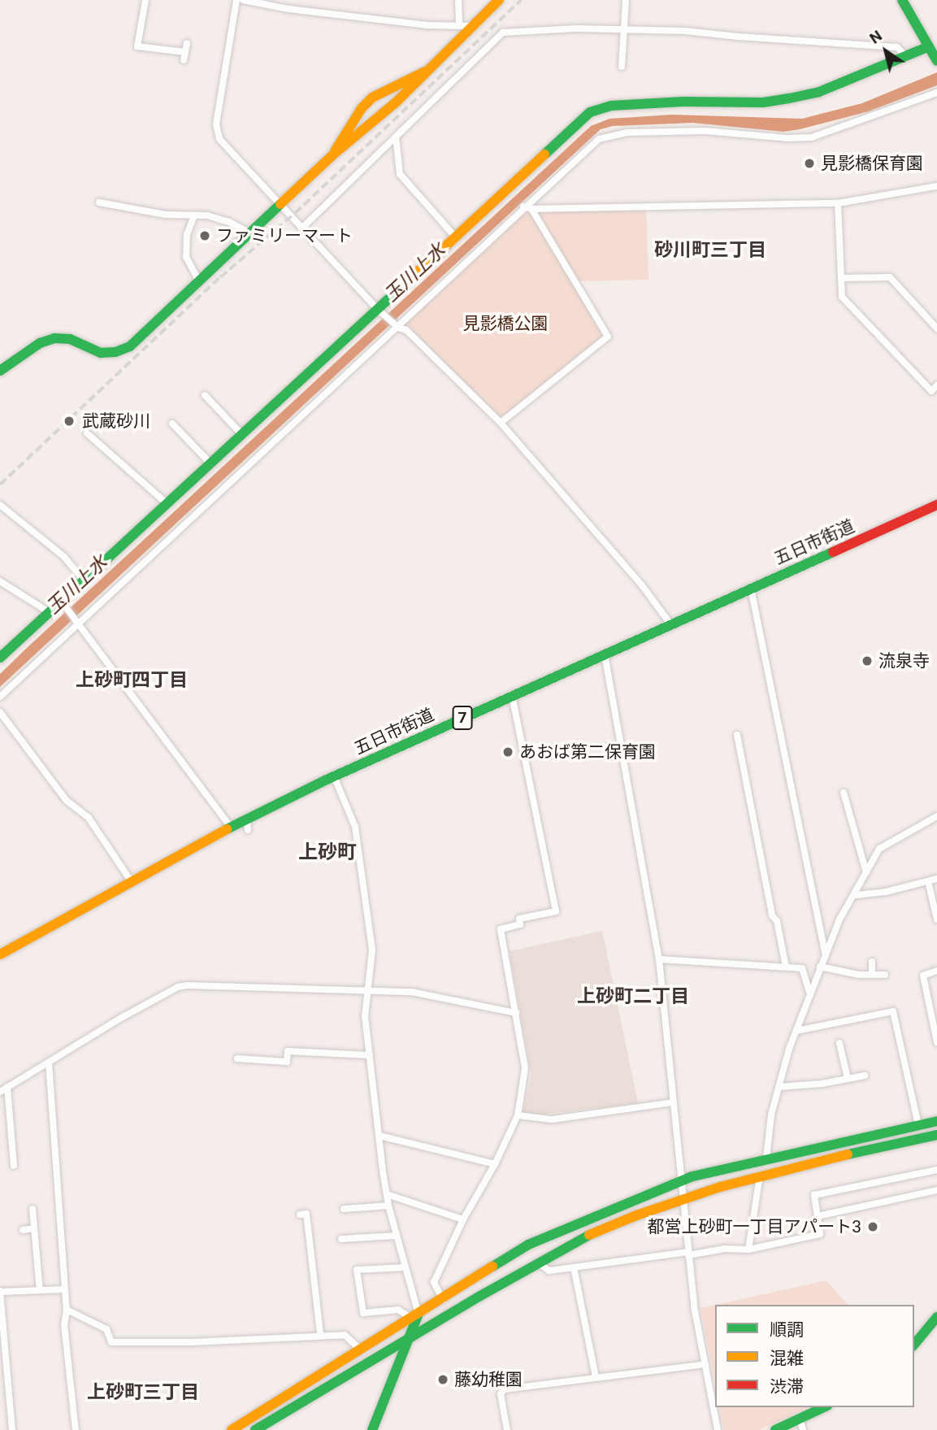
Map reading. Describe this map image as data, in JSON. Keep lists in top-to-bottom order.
{
  "streets": {
    "street": ["五日市街道", "7"]
  },
  "districts": [
    "砂川町三丁目",
    "上砂町四丁目",
    "上砂町",
    "上砂町二丁目",
    "上砂町三丁目"
  ],
  "water": ["玉川上水"],
  "parks": ["見影橋公園"],
  "places": [
    "見影橋保育園",
    "ファミリーマート",
    "武蔵砂川",
    "流泉寺",
    "あおば第二保育園",
    "都営上砂町一丁目アパート3",
    "藤幼稚園"
  ],
  "legend": ["順調", "混雑", "渋滞"],
  "north": "top left"
}
